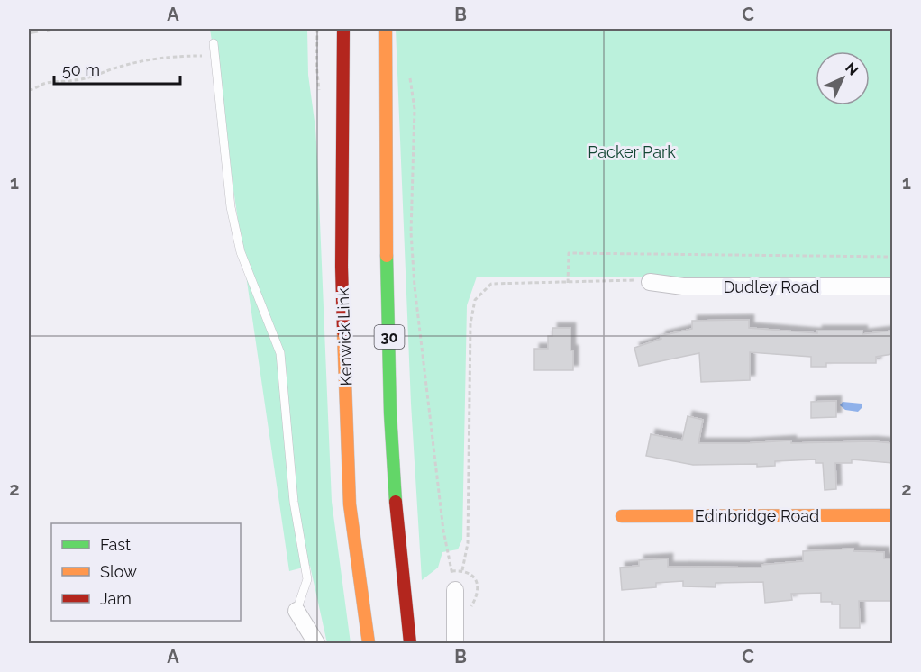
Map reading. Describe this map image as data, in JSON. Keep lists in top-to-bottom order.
{
  "streets": {
    "main road": ["Kenwick Link", "30", "Edinbridge Road"],
    "street": ["Dudley Road"]
  },
  "parks": ["Packer Park"],
  "legend": ["Fast", "Slow", "Jam"],
  "scale_bar": "50 m",
  "north": "top right",
  "grid": {
    "columns": ["A", "B", "C"],
    "rows": ["1", "2"]
  }
}
